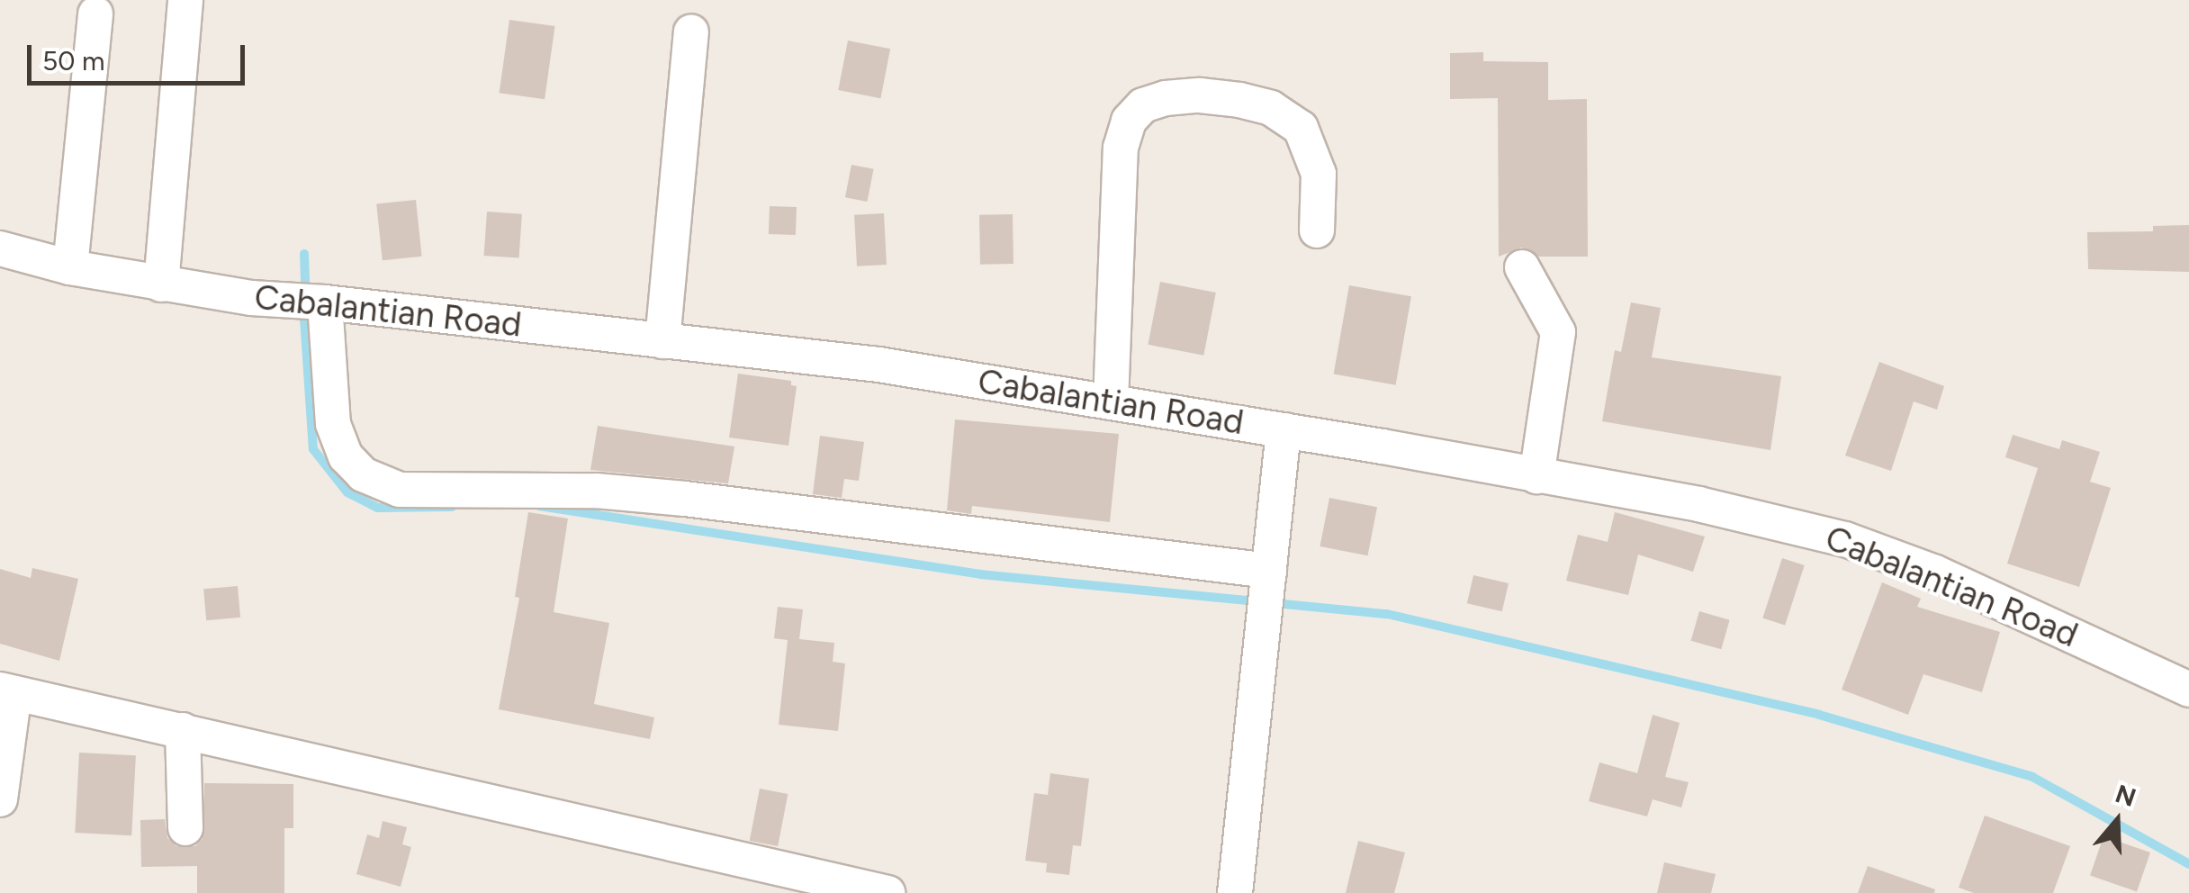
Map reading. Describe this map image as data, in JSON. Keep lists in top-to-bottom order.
{
  "streets": {
    "street": ["Cabalantian Road"]
  },
  "scale_bar": "50 m",
  "north": "top"
}
